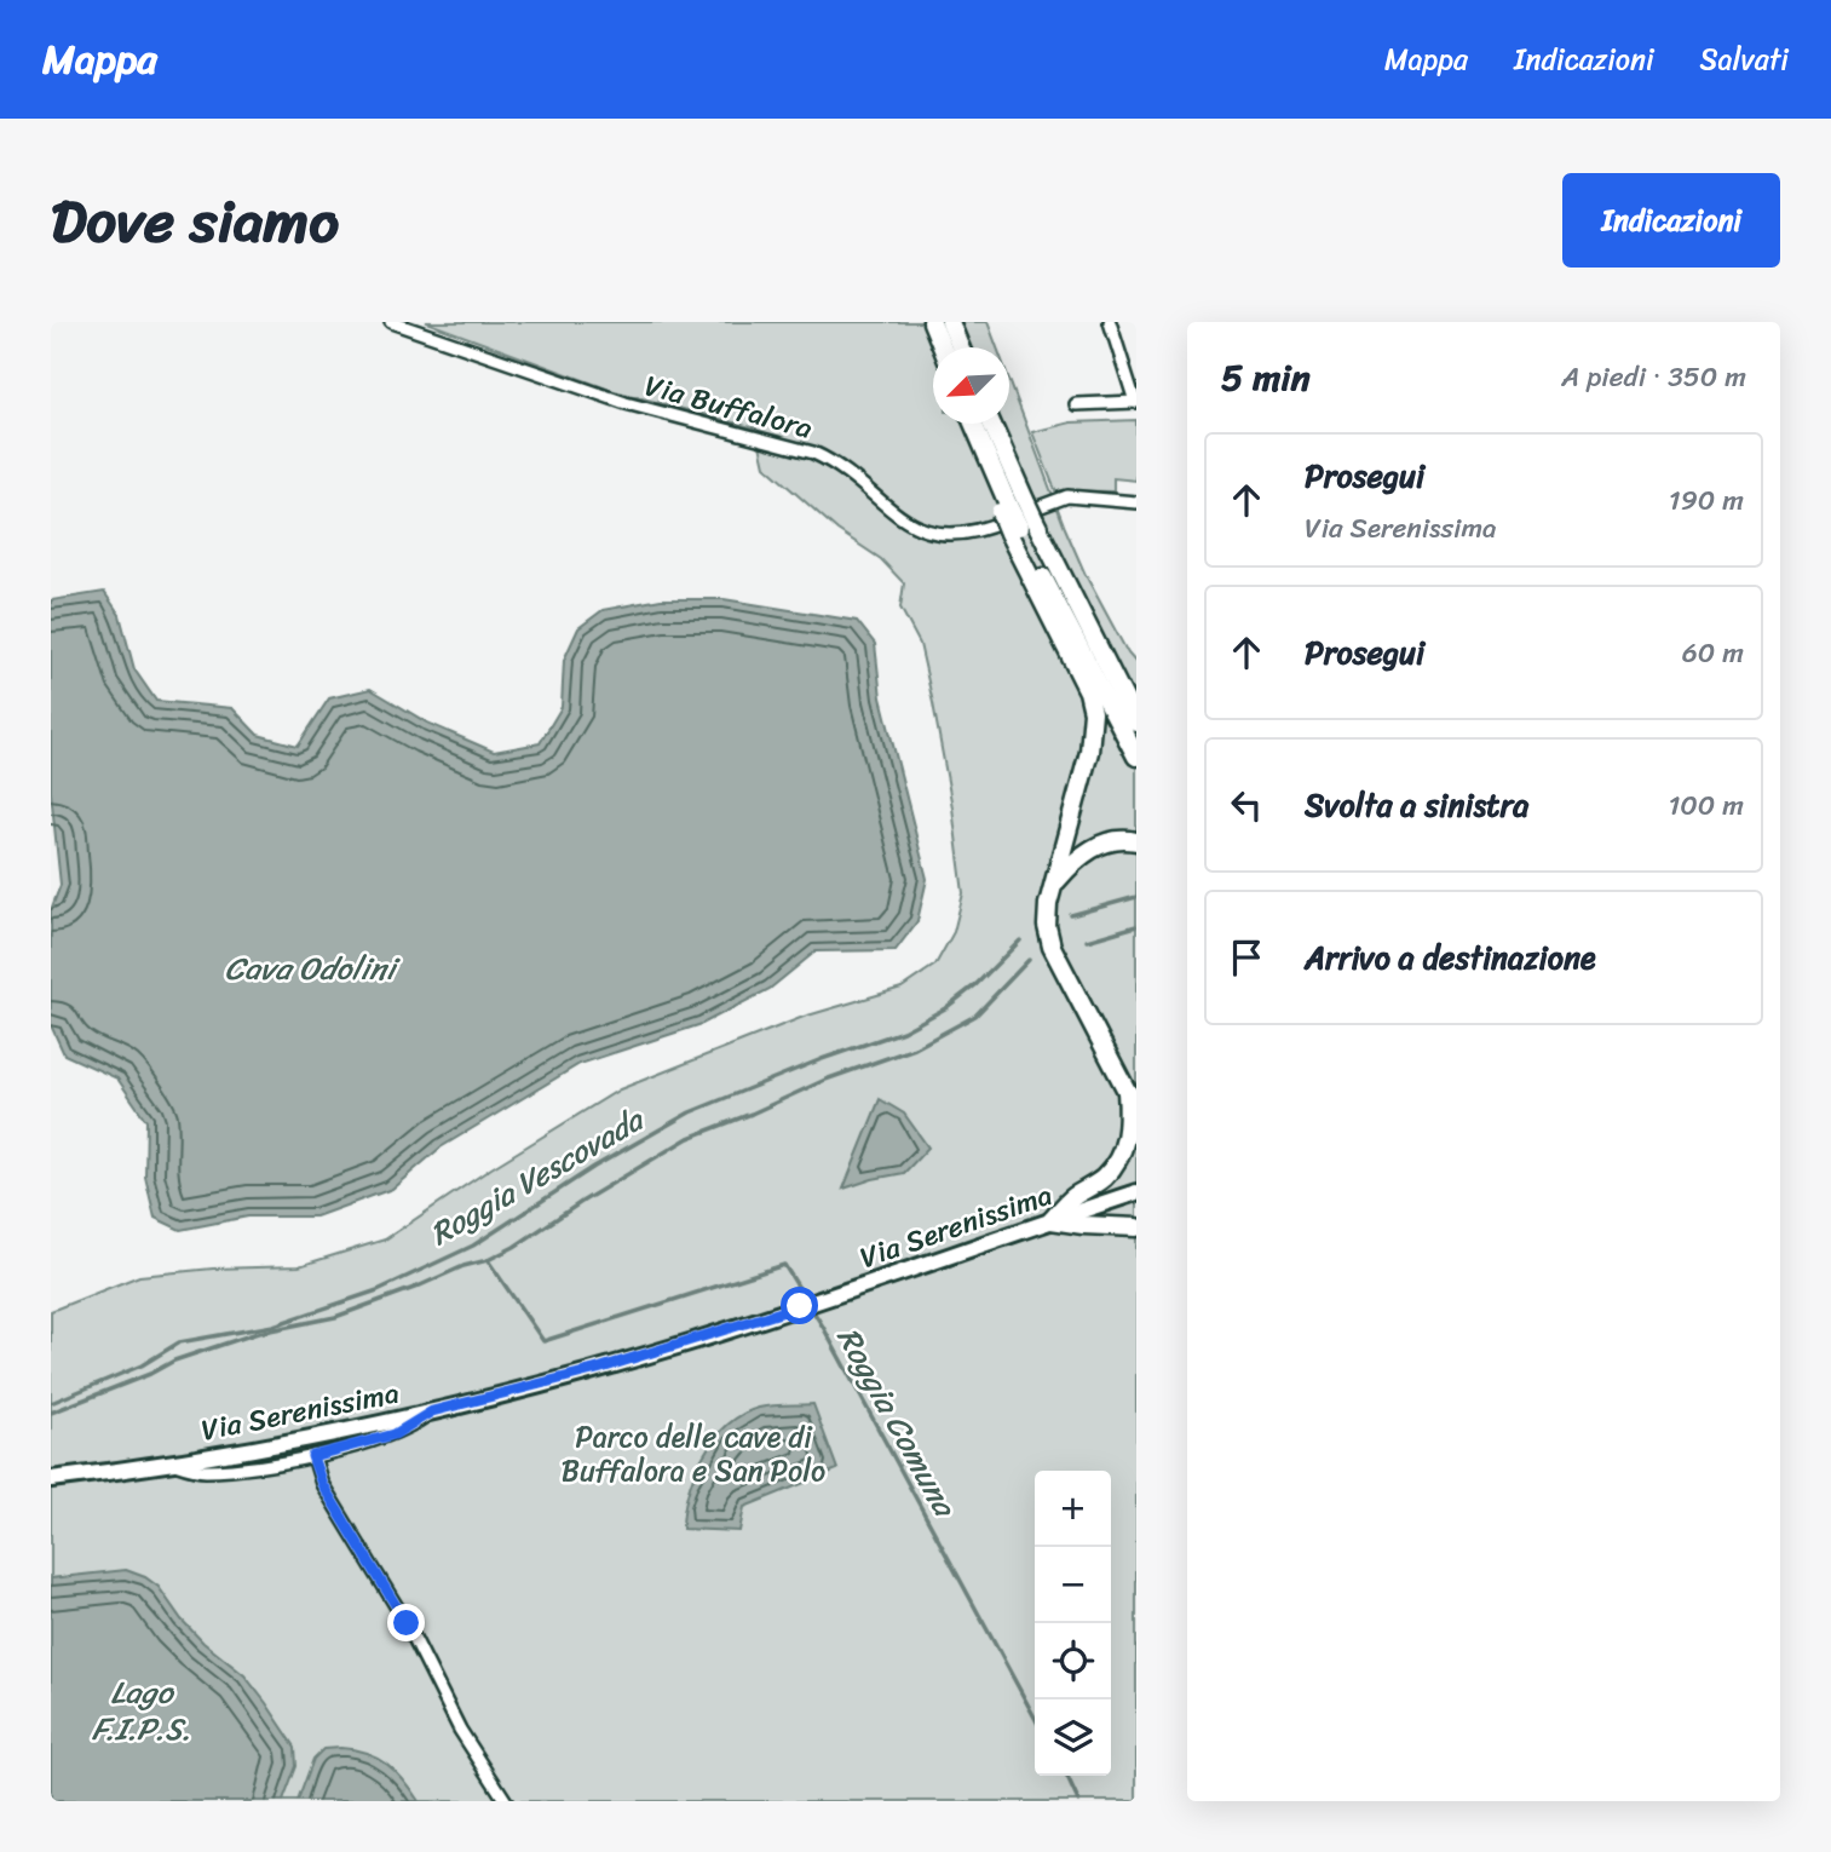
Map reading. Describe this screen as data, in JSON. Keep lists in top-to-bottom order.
{
  "streets": {
    "main road": ["Via Serenissima"],
    "street": ["Via Buffalora"]
  },
  "water": [
    "Cava Odolini",
    "Roggia Vescovada",
    "Roggia Comuna",
    "Lago F.I.P.S."
  ],
  "parks": ["Parco delle cave di Buffalora e San Polo"],
  "north": "bottom left",
  "page": {
    "header": "Mappa",
    "nav": ["Mappa", "Indicazioni", "Salvati"],
    "title": "Dove siamo",
    "buttons": "Indicazioni",
    "heading": ["5 min", "A piedi · 350 m"],
    "list": [
      ["Prosegui", "Via Serenissima", "190 m"],
      ["Prosegui", "60 m"],
      ["Svolta a sinistra", "100 m"],
      "Arrivo a destinazione"
    ],
    "map_buttons": ["+", "−"]
  }
}
